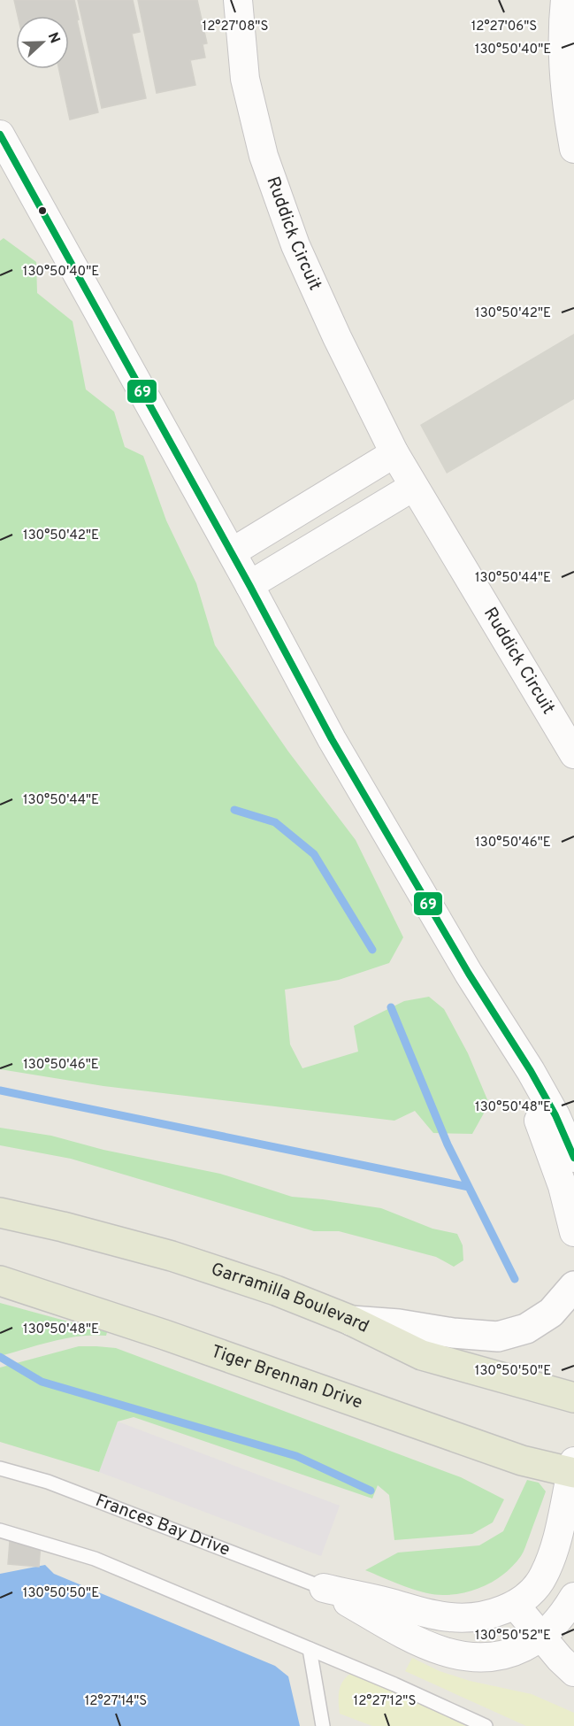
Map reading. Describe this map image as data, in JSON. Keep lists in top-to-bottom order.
{
  "streets": {
    "main road": ["Garramilla Boulevard", "Tiger Brennan Drive"],
    "street": ["Ruddick Circuit", "Frances Bay Drive"]
  },
  "lines": ["transit line 69"],
  "north": "right",
  "coordinates": [
    "12°27'08\"S",
    "12°27'06\"S",
    "130°50'40\"E",
    "130°50'42\"E",
    "130°50'44\"E",
    "130°50'46\"E",
    "130°50'48\"E",
    "130°50'50\"E",
    "130°50'52\"E",
    "12°27'14\"S",
    "12°27'12\"S"
  ]
}
